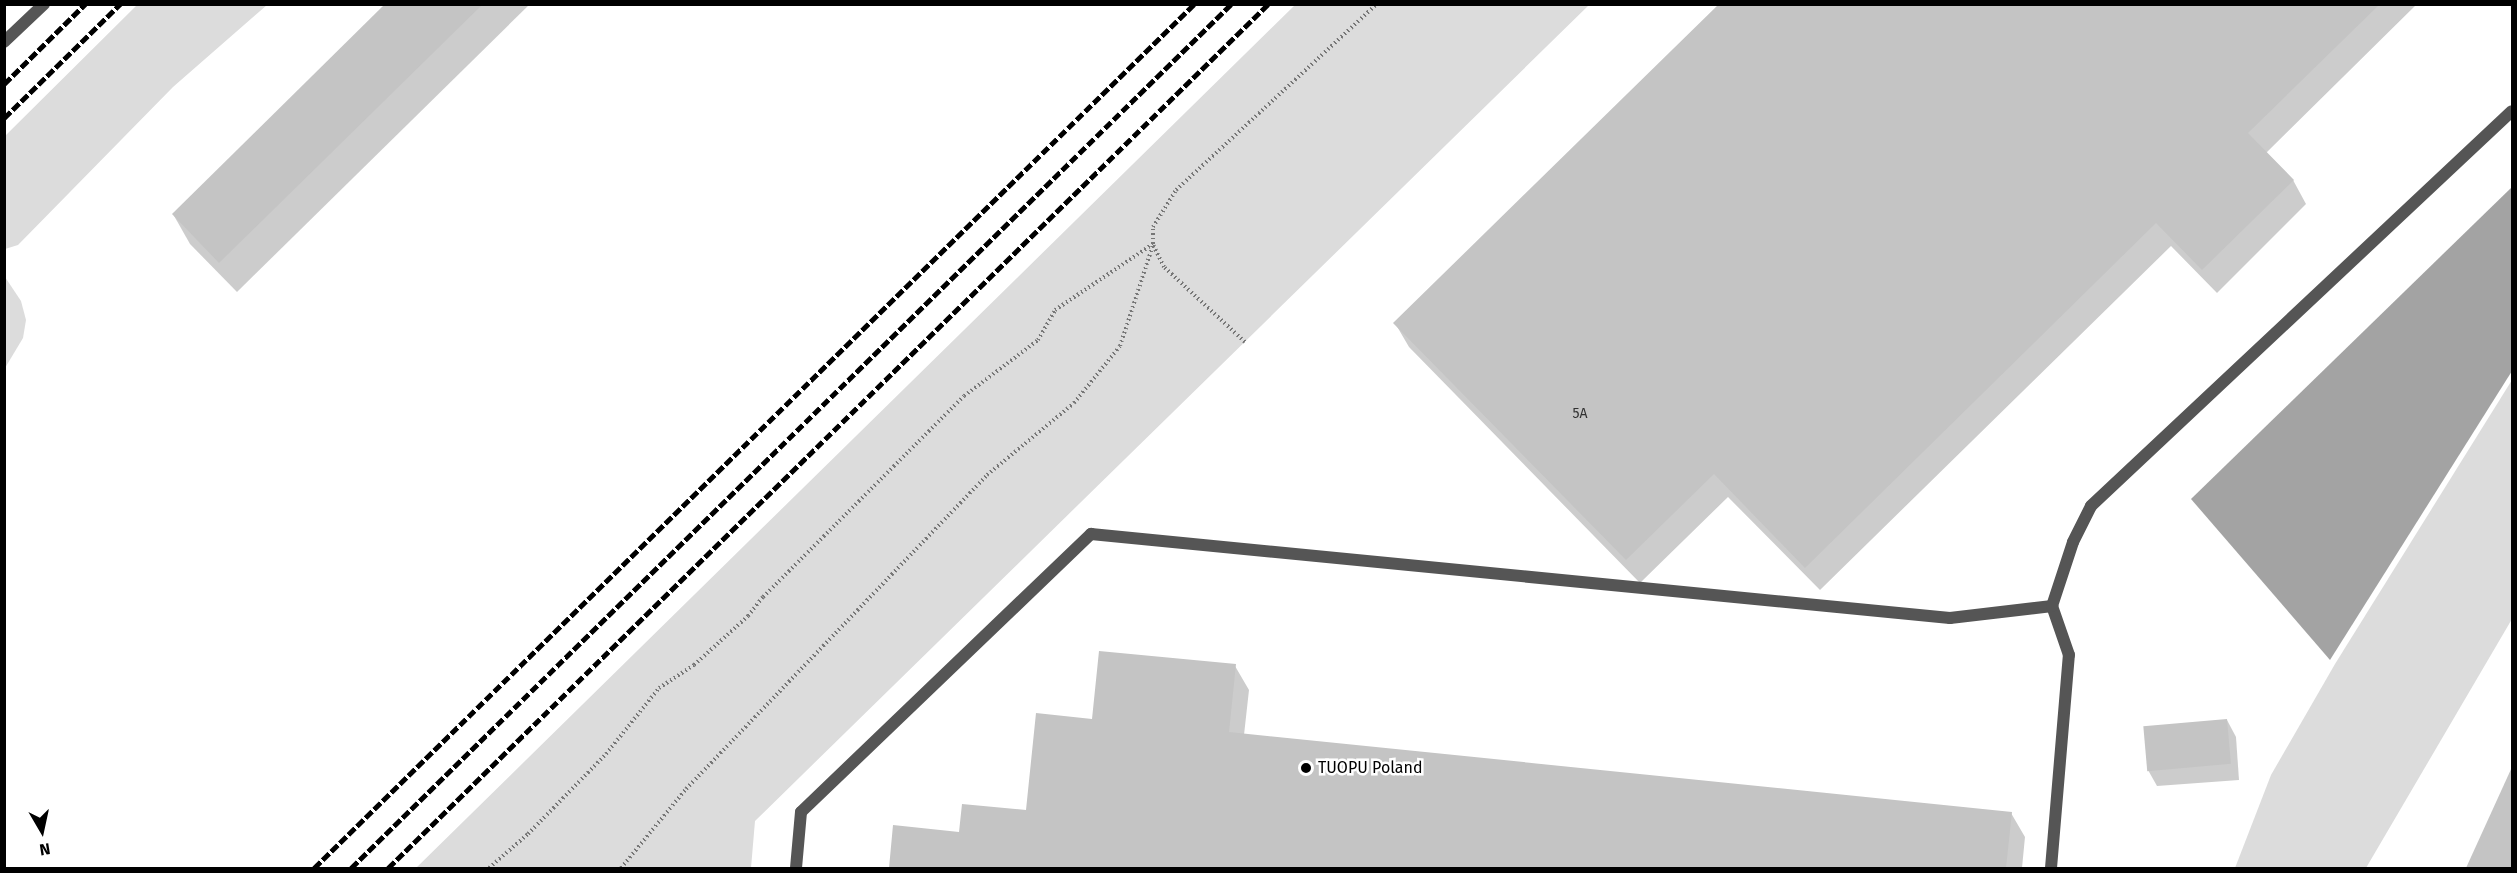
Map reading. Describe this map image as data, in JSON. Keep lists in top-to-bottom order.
{
  "places": ["TUOPU Poland"],
  "house_numbers": ["5A"],
  "north": "bottom"
}
